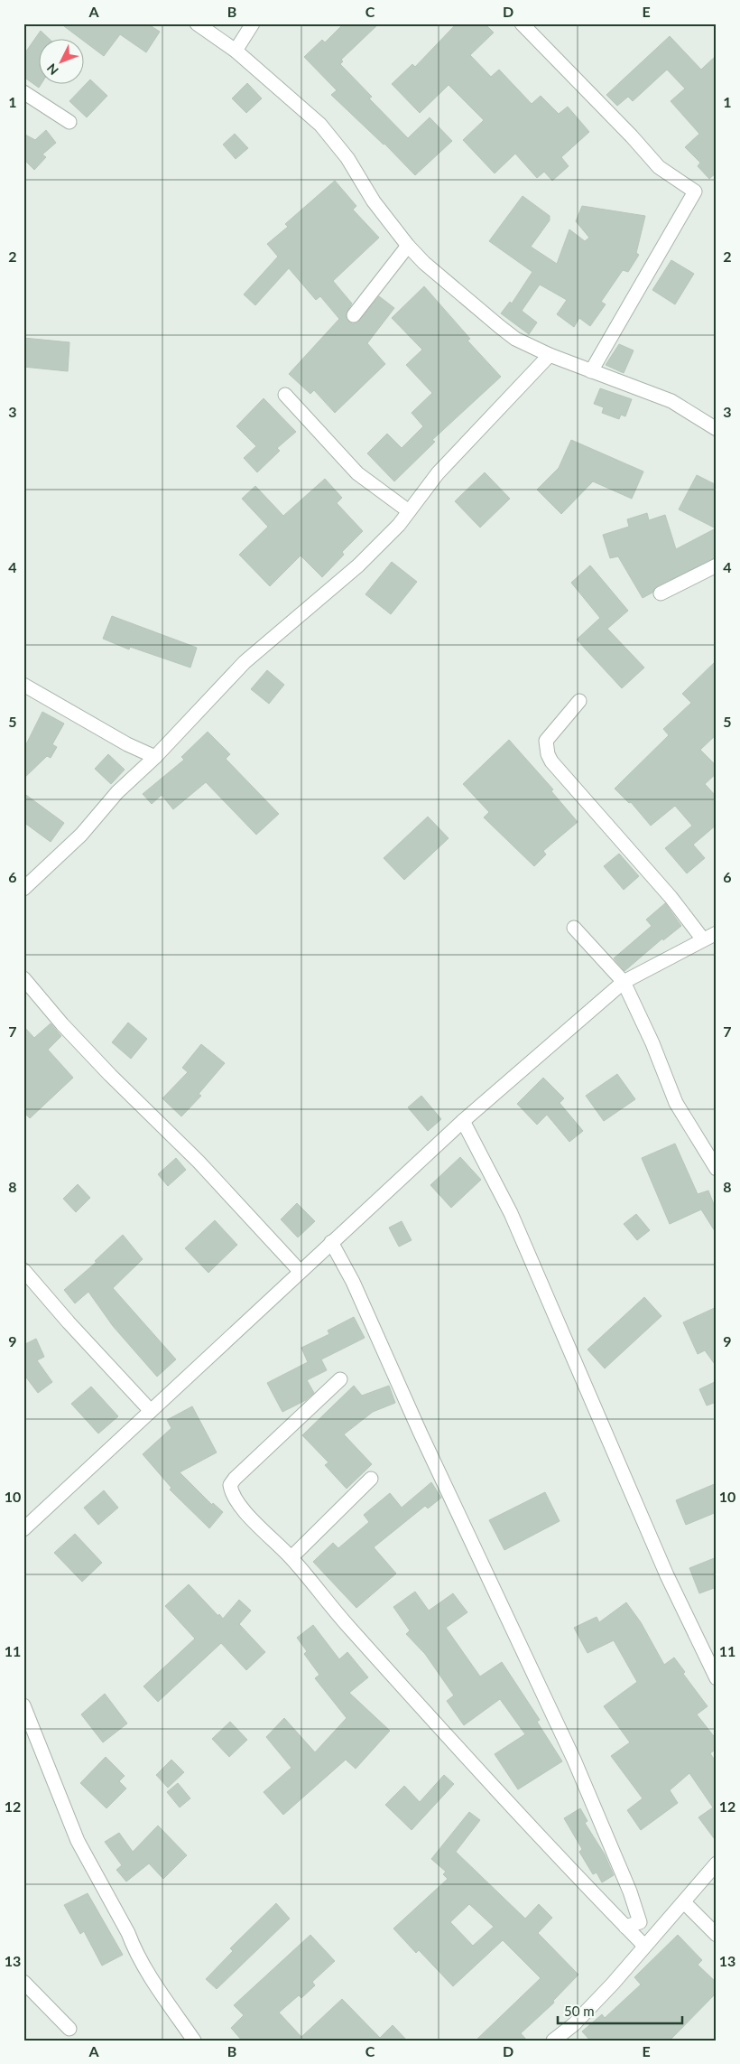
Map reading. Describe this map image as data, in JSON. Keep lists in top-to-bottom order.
{
  "scale_bar": "50 m",
  "north": "bottom left",
  "grid": {
    "columns": [
      "A",
      "B",
      "C",
      "D",
      "E"
    ],
    "rows": [
      "1",
      "2",
      "3",
      "4",
      "5",
      "6",
      "7",
      "8",
      "9",
      "10",
      "11",
      "12",
      "13"
    ]
  }
}
